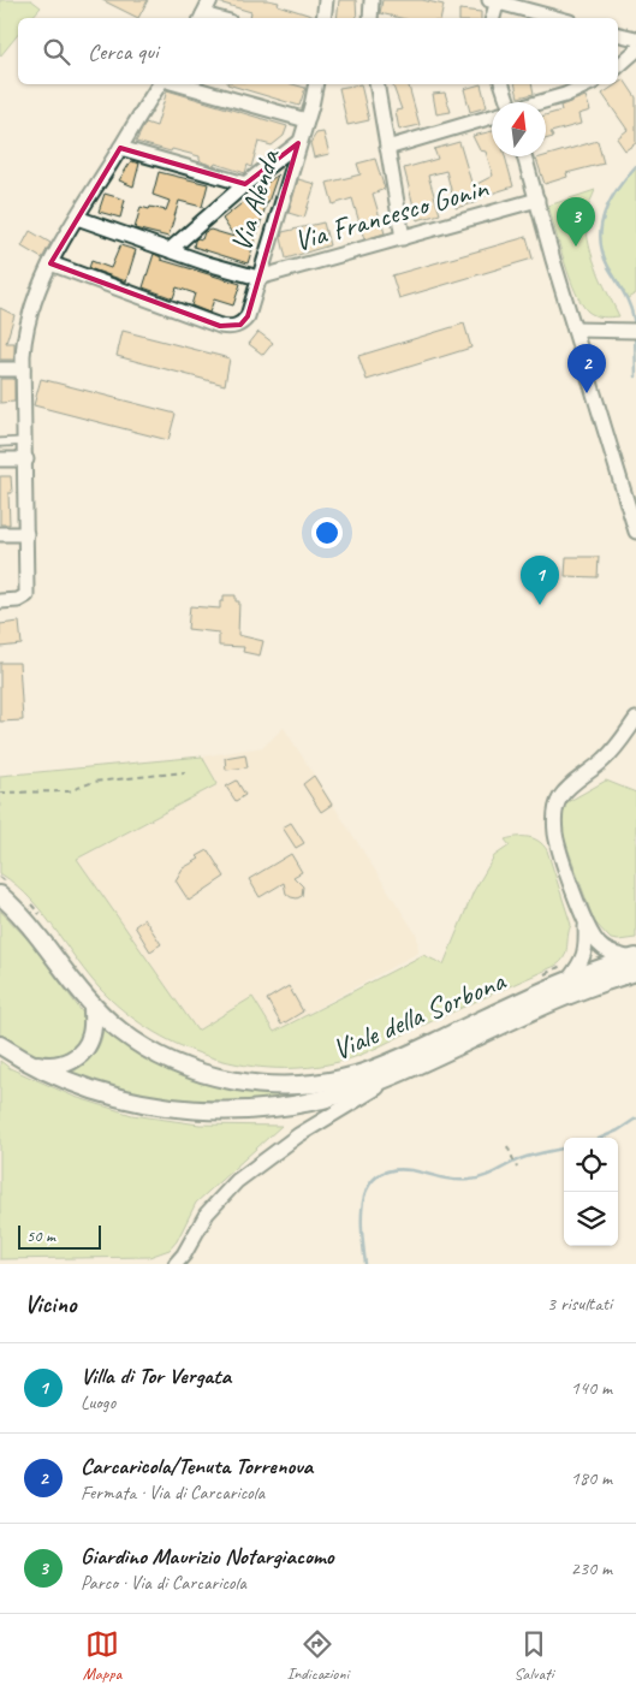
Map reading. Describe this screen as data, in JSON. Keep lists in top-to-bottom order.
{
  "streets": {
    "street": ["Via Alenda", "Via Francesco Gonin", "Viale della Sorbona"]
  },
  "crossings": [
    ["Via Alenda", "Via Francesco Gonin"]
  ],
  "scale_bar": "50 m",
  "north": "top",
  "page": {
    "search": "Cerca qui",
    "pins": ["3", "2", "1"],
    "scale": "50 m",
    "heading": ["Vicino", "3 risultati"],
    "list": [
      {
        "mark": "1",
        "name": "Villa di Tor Vergata",
        "note": "Luogo",
        "value": "140 m"
      },
      {
        "mark": "2",
        "name": "Carcaricola/Tenuta Torrenova",
        "note": "Fermata · Via di Carcaricola",
        "value": "180 m"
      },
      {
        "mark": "3",
        "name": "Giardino Maurizio Notargiacomo",
        "note": "Parco · Via di Carcaricola",
        "value": "230 m"
      }
    ],
    "nav": ["Mappa", "Indicazioni", "Salvati"]
  }
}
